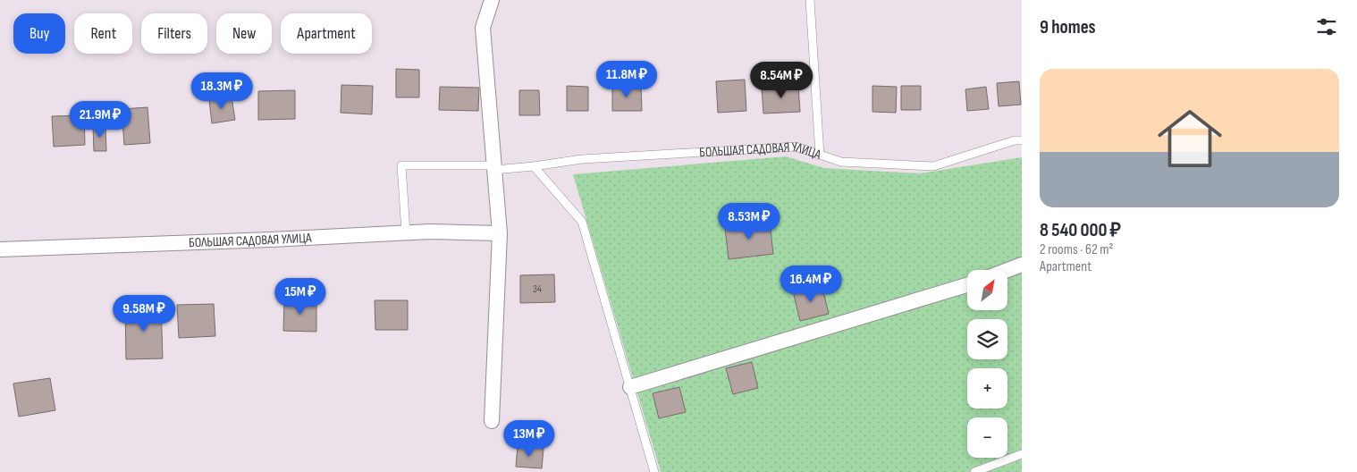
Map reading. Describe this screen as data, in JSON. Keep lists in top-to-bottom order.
{
  "streets": {
    "street": ["БОЛЬШАЯ САДОВАЯ УЛИЦА"]
  },
  "house_numbers": ["34"],
  "north": "top right",
  "page": {
    "heading": "9 homes",
    "chip": [
      "Buy",
      "Rent",
      "Filters",
      "New",
      "Apartment"
    ],
    "list": [
      {
        "name": "8 540 000 ₽",
        "note": "2 rooms · 62 m² · Apartment"
      }
    ],
    "price": [
      "11.8M ₽",
      "8.54M ₽",
      "18.3M ₽",
      "21.9M ₽",
      "8.53M ₽",
      "16.4M ₽",
      "15M ₽",
      "9.58M ₽",
      "13M ₽"
    ],
    "map_buttons": ["+", "−"]
  }
}
